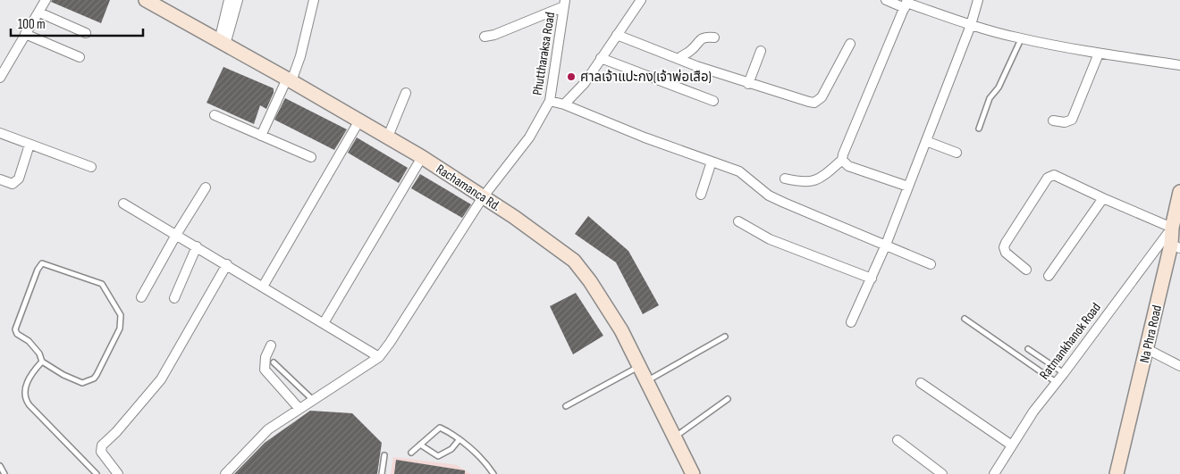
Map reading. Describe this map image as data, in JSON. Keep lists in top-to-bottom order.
{
  "streets": {
    "street": [
      "Phuttharaksa Road",
      "Rachamanca Rd.",
      "Na Phra Road",
      "Ratmankhanok Road"
    ]
  },
  "crossings": [
    ["Phuttharaksa Road", "Rachamanca Rd."],
    ["Na Phra Road", "Ratmankhanok Road"]
  ],
  "places": ["ศาลเจ้าแปะกง(เจ้าพ่อเสือ)"],
  "scale_bar": "100 m"
}
